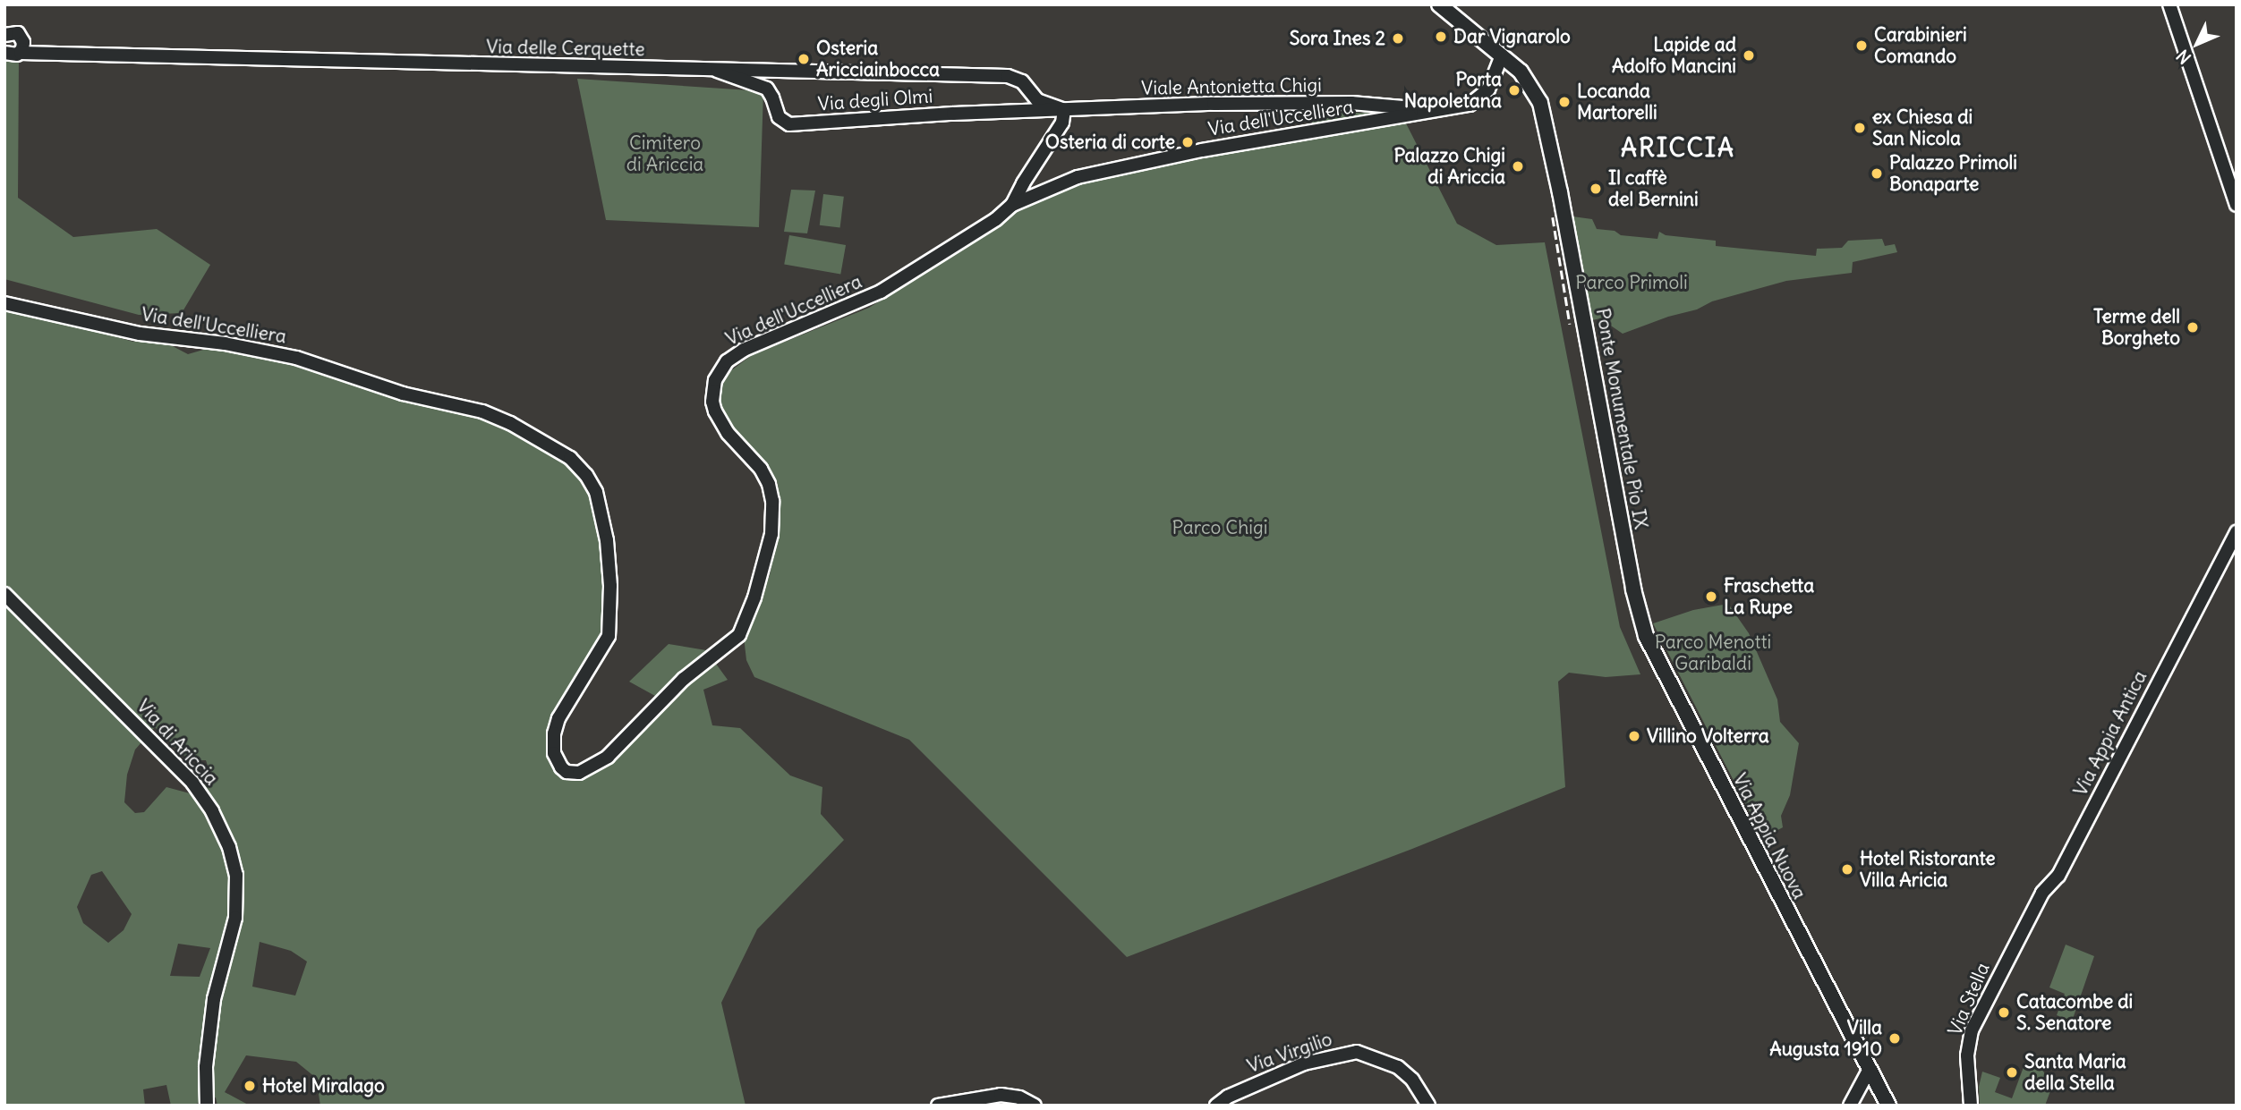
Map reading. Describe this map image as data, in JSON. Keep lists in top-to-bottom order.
{
  "streets": {
    "main road": ["Ponte Monumentale Pio IX", "Via Appia Nuova"],
    "street": [
      "Via delle Cerquette",
      "Viale Antonietta Chigi",
      "Via degli Olmi",
      "Via dell'Uccelliera",
      "Via Appia Antica",
      "Via di Ariccia",
      "Via Stella",
      "Via Virgilio"
    ]
  },
  "crossings": [
    ["Via delle Cerquette", "Viale Antonietta Chigi"],
    ["Via delle Cerquette", "Via degli Olmi"],
    ["Viale Antonietta Chigi", "Via degli Olmi"],
    ["Viale Antonietta Chigi", "Via dell'Uccelliera"],
    ["Via dell'Uccelliera", "Ponte Monumentale Pio IX"],
    ["Ponte Monumentale Pio IX", "Via Appia Nuova"],
    ["Via Appia Antica", "Via Stella"]
  ],
  "districts": ["ARICCIA"],
  "parks": [
    "Cimitero di Ariccia",
    "Parco Primoli",
    "Parco Chigi",
    "Parco Menotti Garibaldi"
  ],
  "places": [
    "Dar Vignarolo",
    "Sora Ines 2",
    "Carabinieri Comando",
    "Lapide ad Adolfo Mancini",
    "Osteria Aricciainbocca",
    "Porta Napoletana",
    "Locanda Martorelli",
    "ex Chiesa di San Nicola",
    "Osteria di corte",
    "Palazzo Chigi di Ariccia",
    "Palazzo Primoli Bonaparte",
    "Il caffè del Bernini",
    "Terme dell Borgheto",
    "Fraschetta La Rupe",
    "Villino Volterra",
    "Hotel Ristorante Villa Aricia",
    "Catacombe di S. Senatore",
    "Villa Augusta 1910",
    "Santa Maria della Stella",
    "Hotel Miralago"
  ],
  "north": "bottom left"
}
